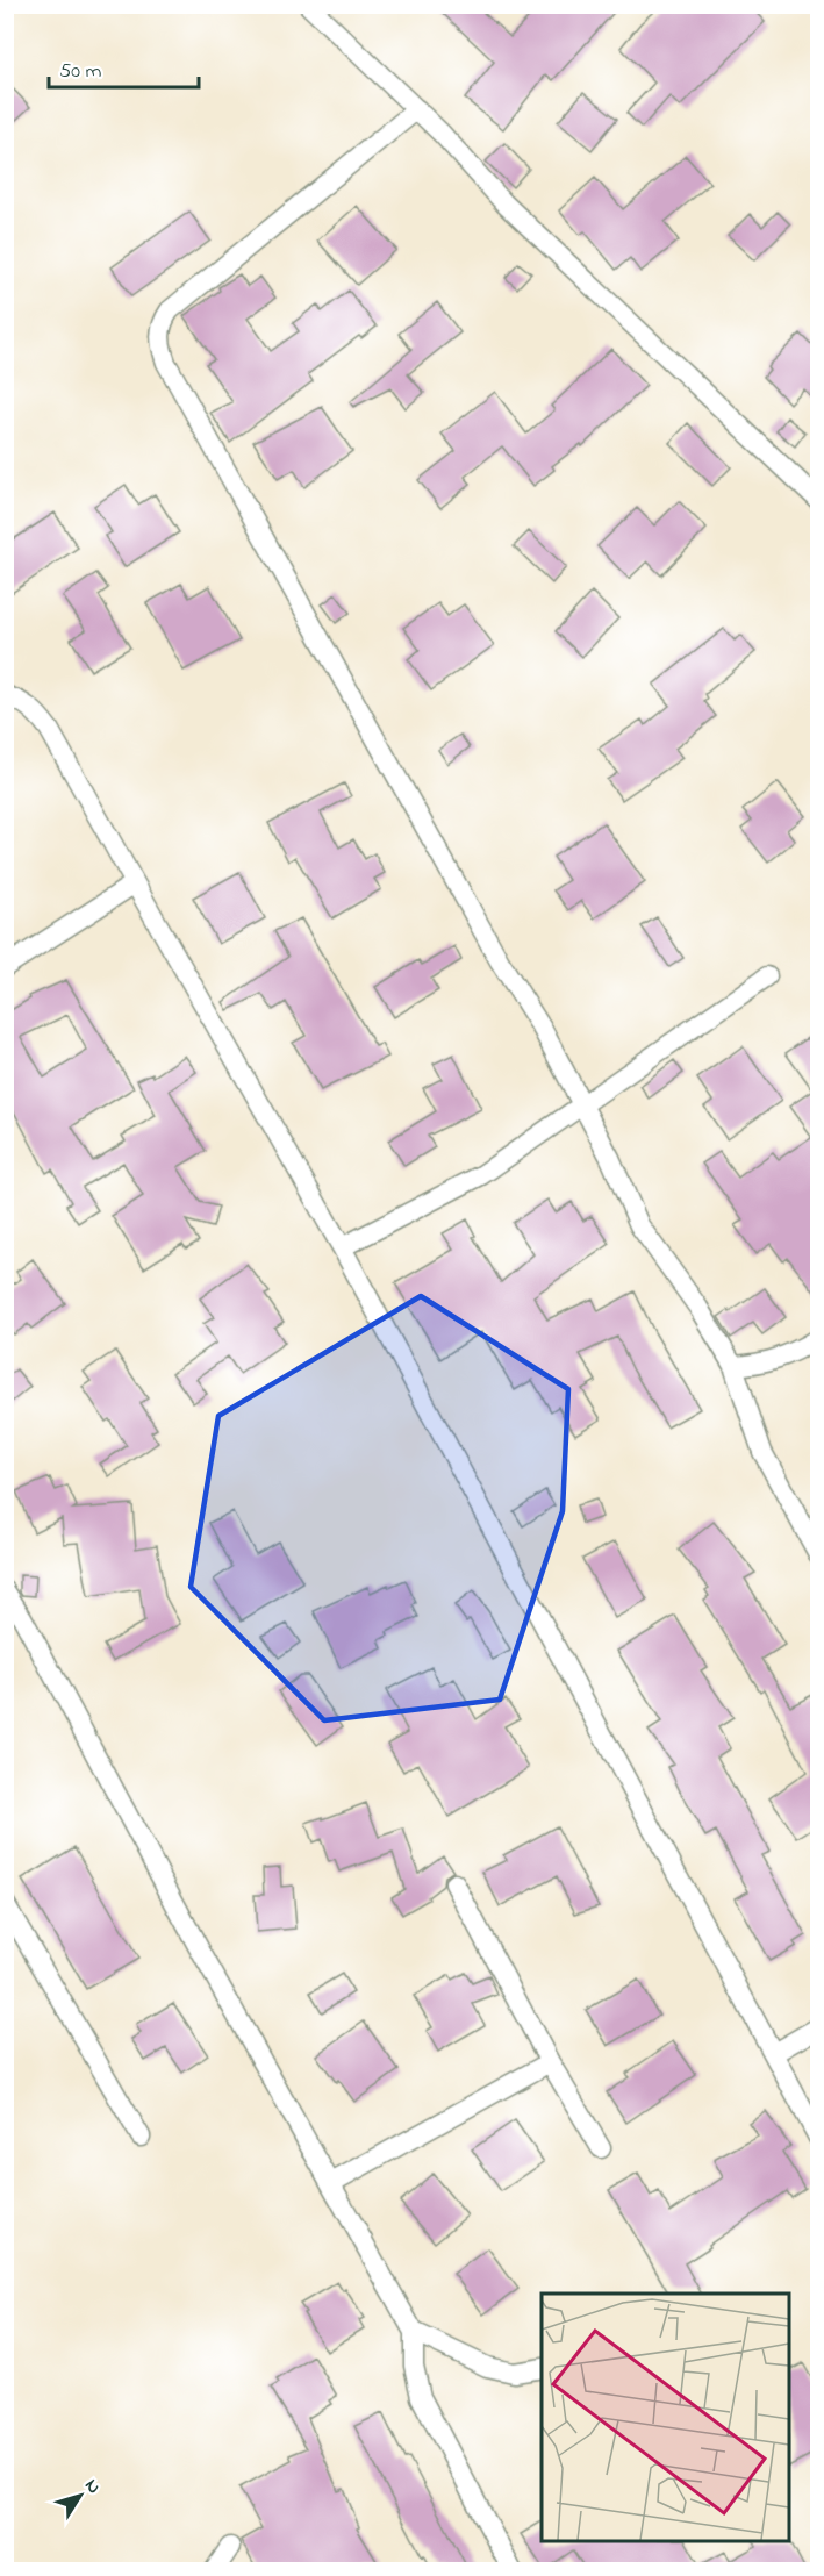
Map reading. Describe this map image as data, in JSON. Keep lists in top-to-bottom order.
{
  "scale_bar": "50 m",
  "north": "top right"
}
